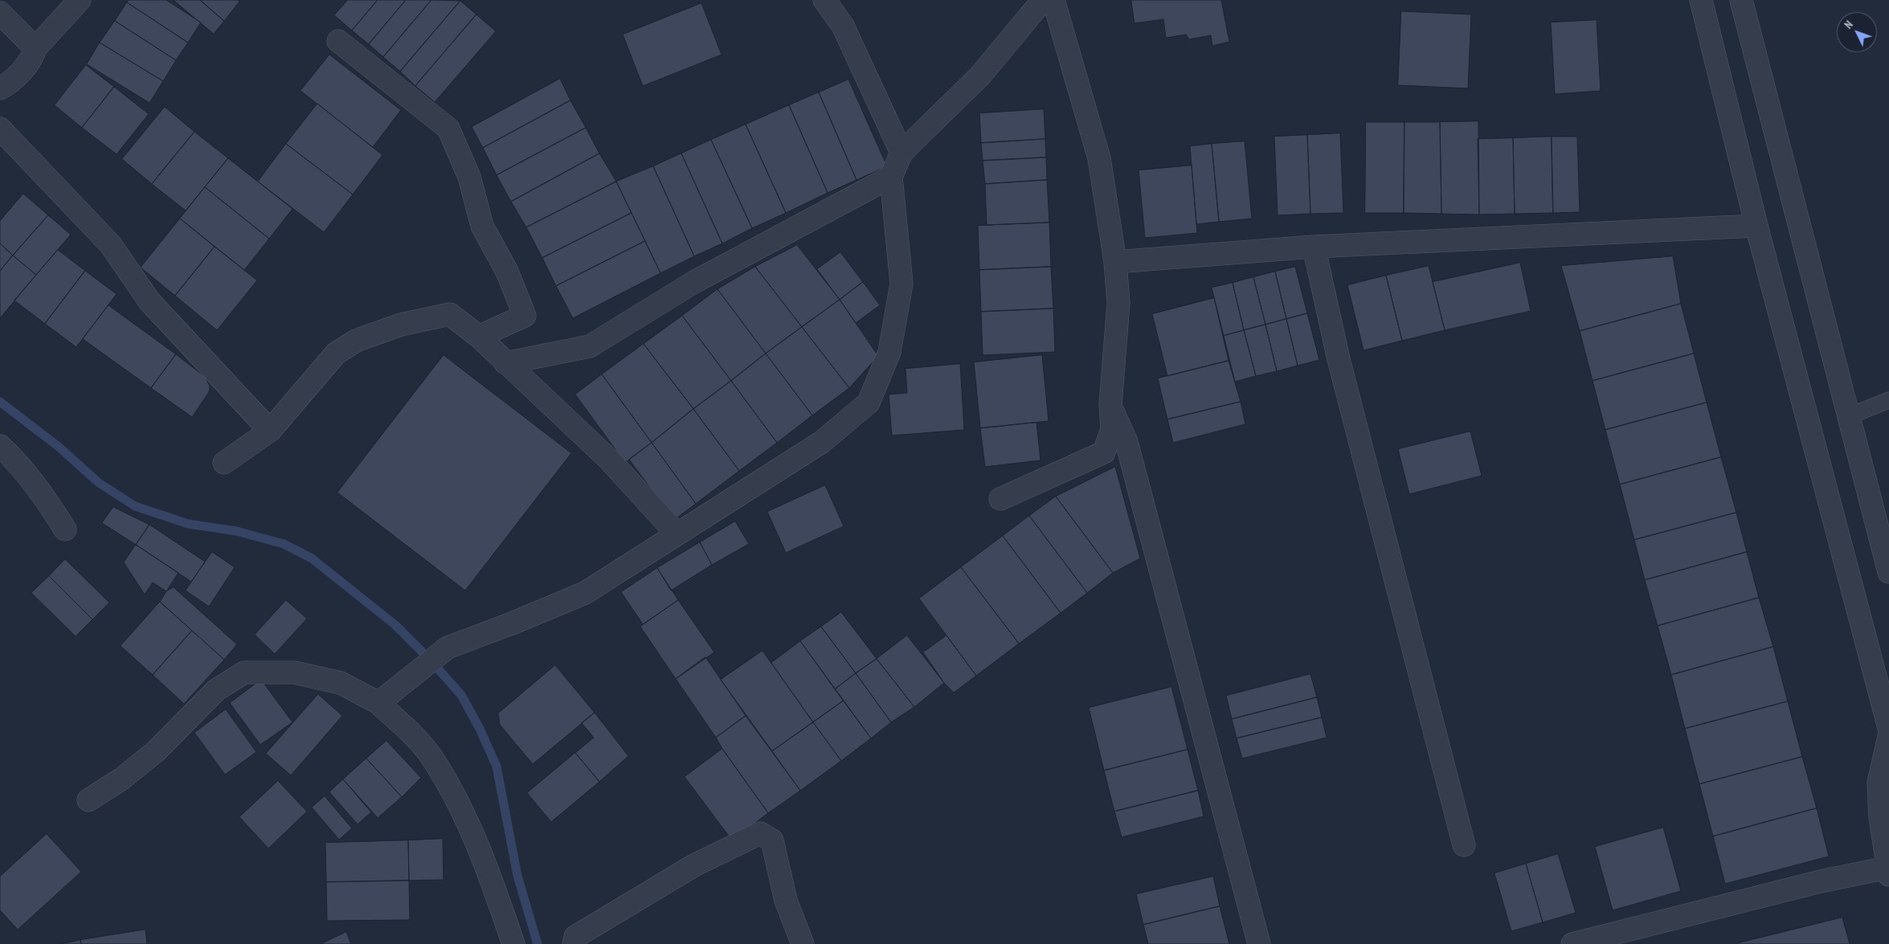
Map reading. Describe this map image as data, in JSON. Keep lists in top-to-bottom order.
{
  "north": "top left"
}
